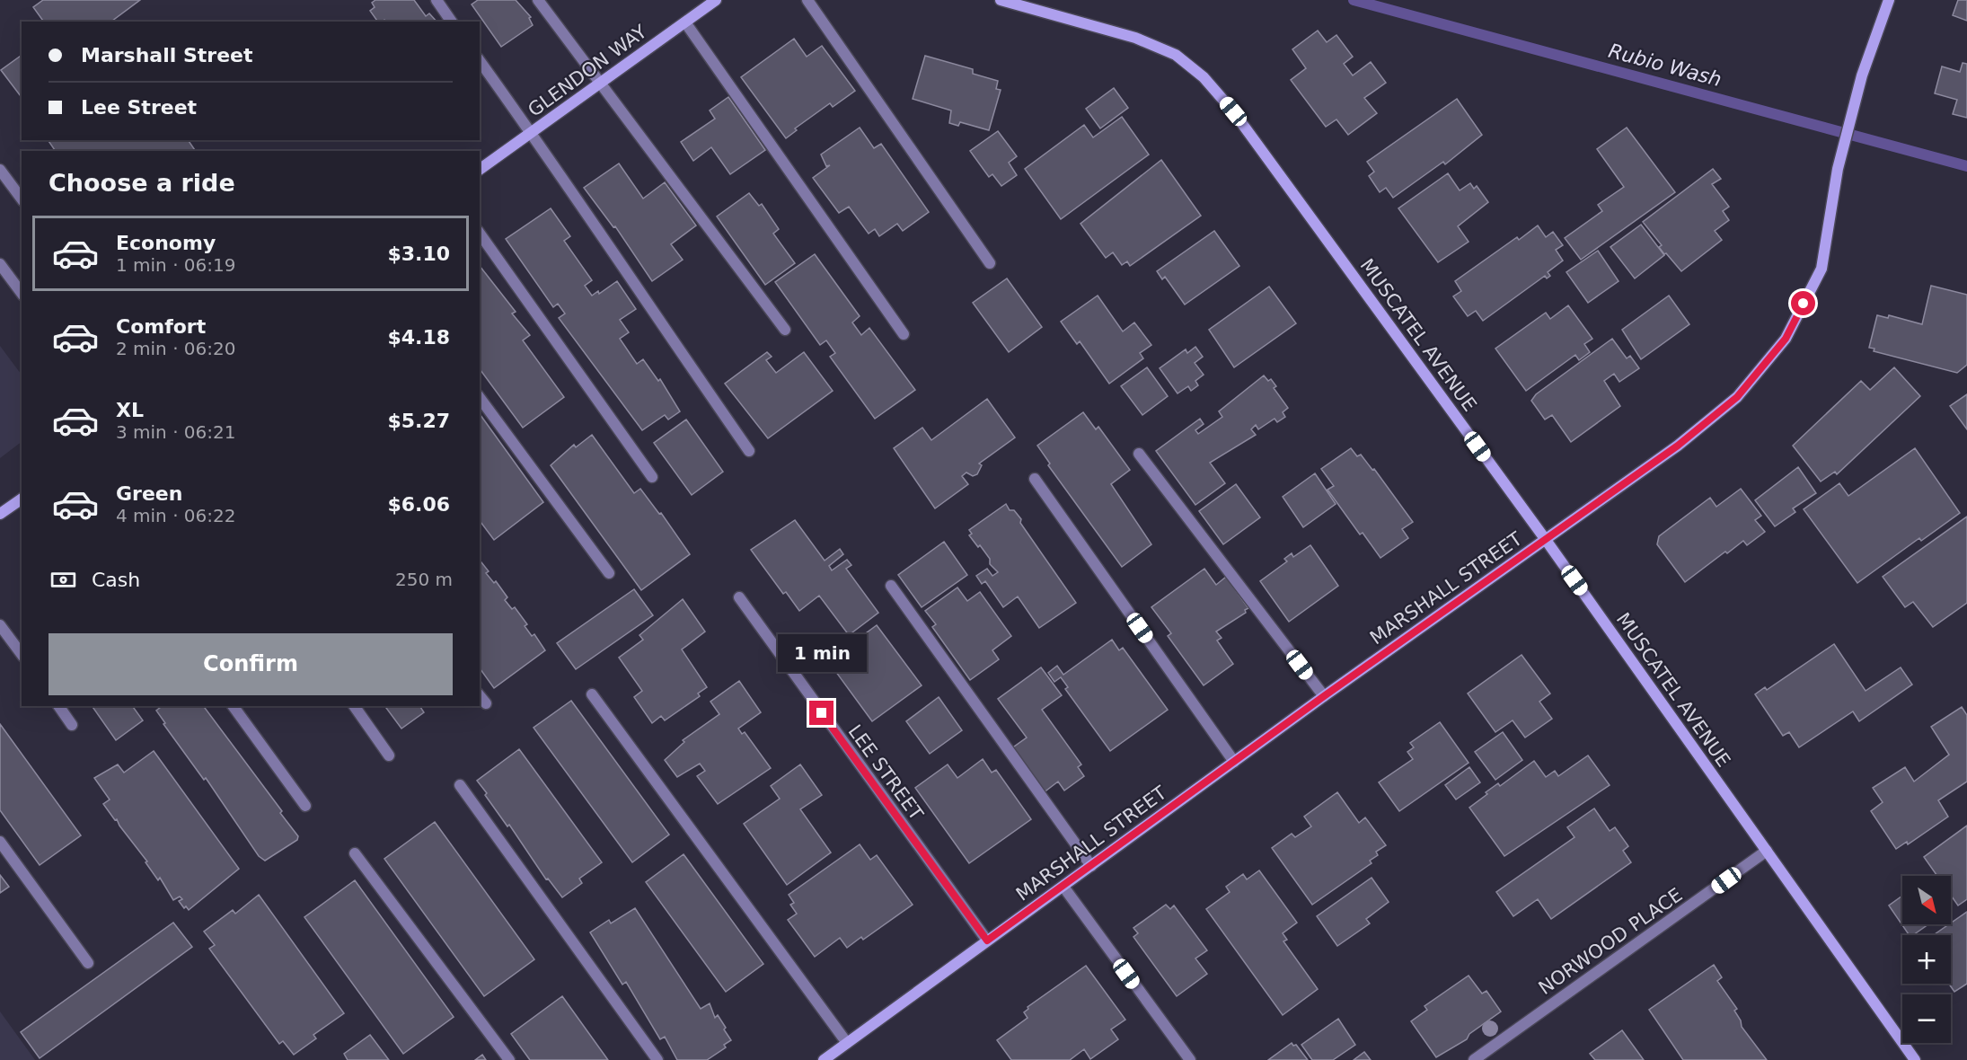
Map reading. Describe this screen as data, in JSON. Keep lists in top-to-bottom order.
{
  "streets": {
    "street": [
      "GLENDON WAY",
      "MUSCATEL AVENUE",
      "MARSHALL STREET",
      "LEE STREET",
      "NORWOOD PLACE"
    ]
  },
  "crossings": [
    ["MUSCATEL AVENUE", "MARSHALL STREET"],
    ["MUSCATEL AVENUE", "NORWOOD PLACE"],
    ["MARSHALL STREET", "LEE STREET"]
  ],
  "water": ["Rubio Wash"],
  "north": "bottom right",
  "page": {
    "banner": ["Marshall Street", "Lee Street"],
    "heading": "Choose a ride",
    "list": [
      {
        "name": "Economy",
        "note": "1 min · 06:19",
        "value": "$3.10"
      },
      {
        "name": "Comfort",
        "note": "2 min · 06:20",
        "value": "$4.18"
      },
      {
        "name": "XL",
        "note": "3 min · 06:21",
        "value": "$5.27"
      },
      {
        "name": "Green",
        "note": "4 min · 06:22",
        "value": "$6.06"
      }
    ],
    "pay": ["Cash", "250 m"],
    "buttons": "Confirm",
    "bubble": "1 min",
    "map_buttons": ["+", "−"]
  }
}
